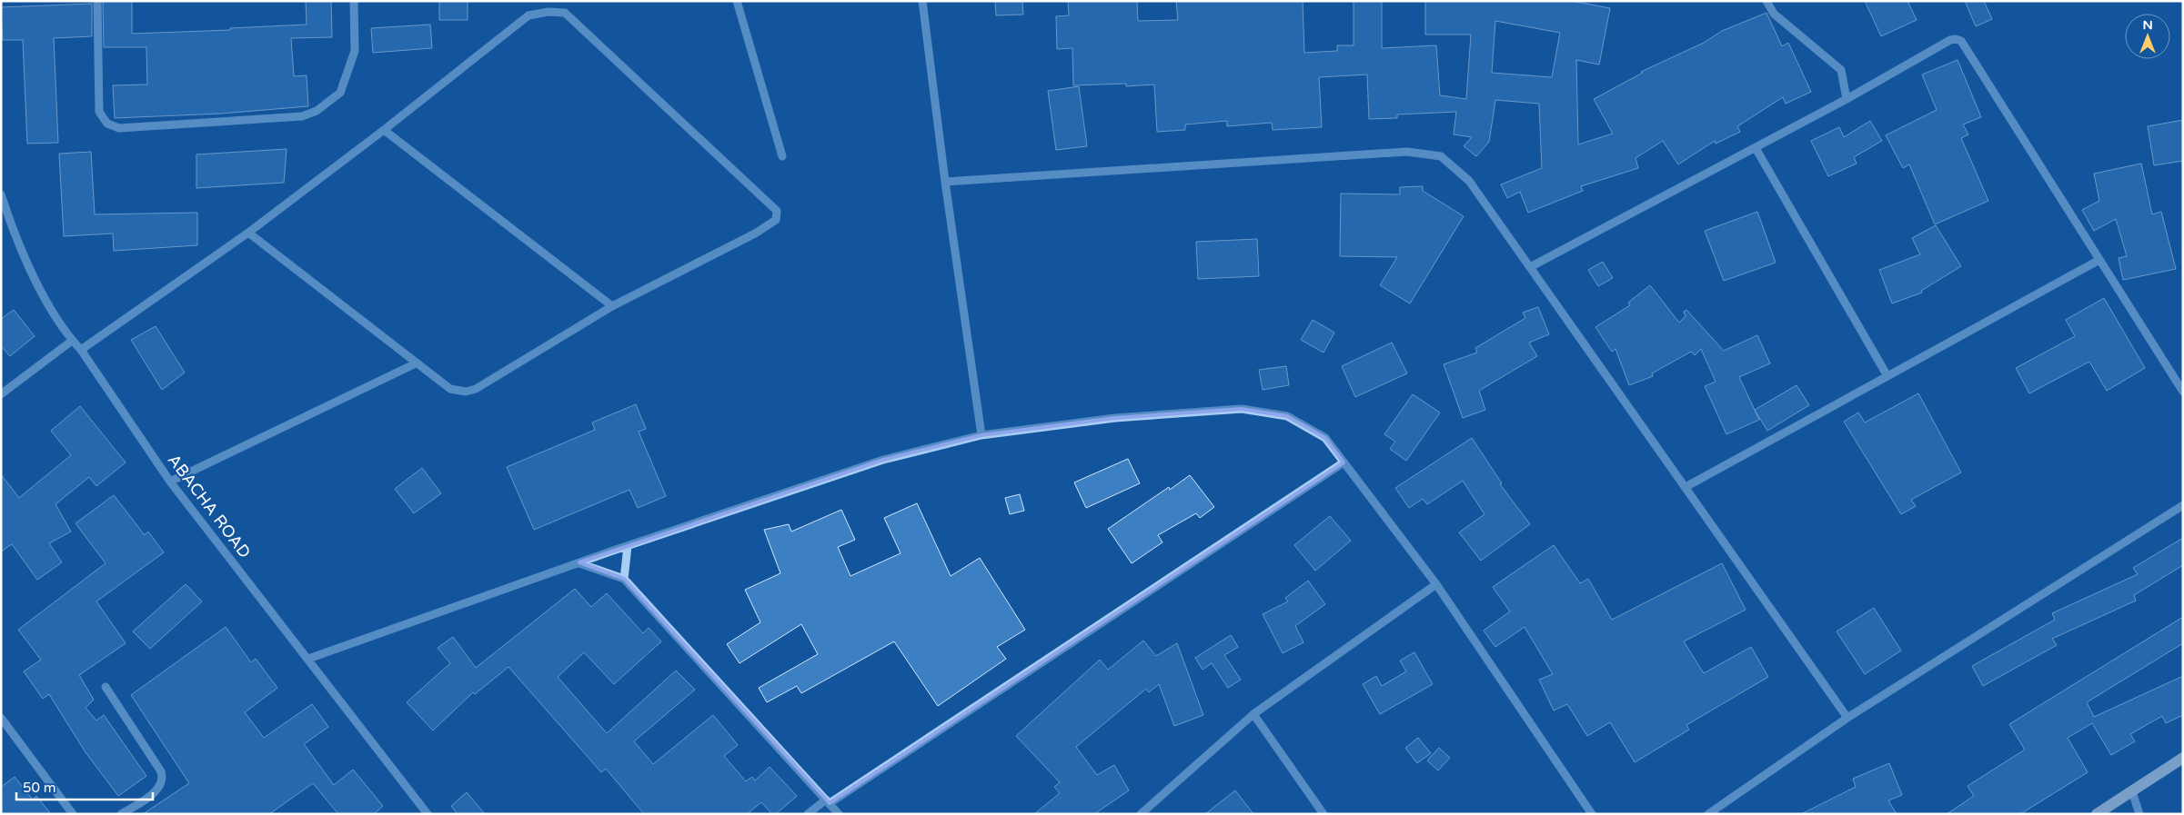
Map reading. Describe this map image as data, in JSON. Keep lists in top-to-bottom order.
{
  "streets": {
    "street": ["ABACHA ROAD"]
  },
  "scale_bar": "50 m",
  "north": "top"
}
